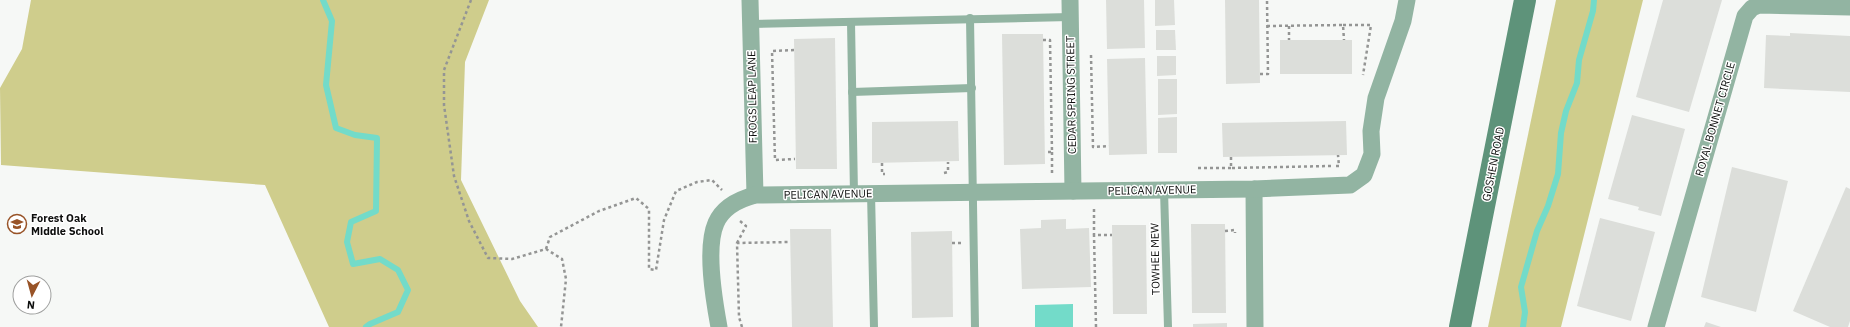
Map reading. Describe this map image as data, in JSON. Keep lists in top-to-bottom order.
{
  "streets": {
    "street": [
      "CEDAR SPRING STREET",
      "FROGS LEAP LANE",
      "ROYAL BONNET CIRCLE",
      "GOSHEN ROAD",
      "PELICAN AVENUE"
    ],
    "lane": ["TOWHEE MEW"]
  },
  "crossings": [
    ["CEDAR SPRING STREET", "PELICAN AVENUE"],
    ["FROGS LEAP LANE", "PELICAN AVENUE"],
    ["PELICAN AVENUE", "TOWHEE MEW"]
  ],
  "places": {
    "school or university": ["Forest Oak Middle School"]
  },
  "north": "bottom"
}
